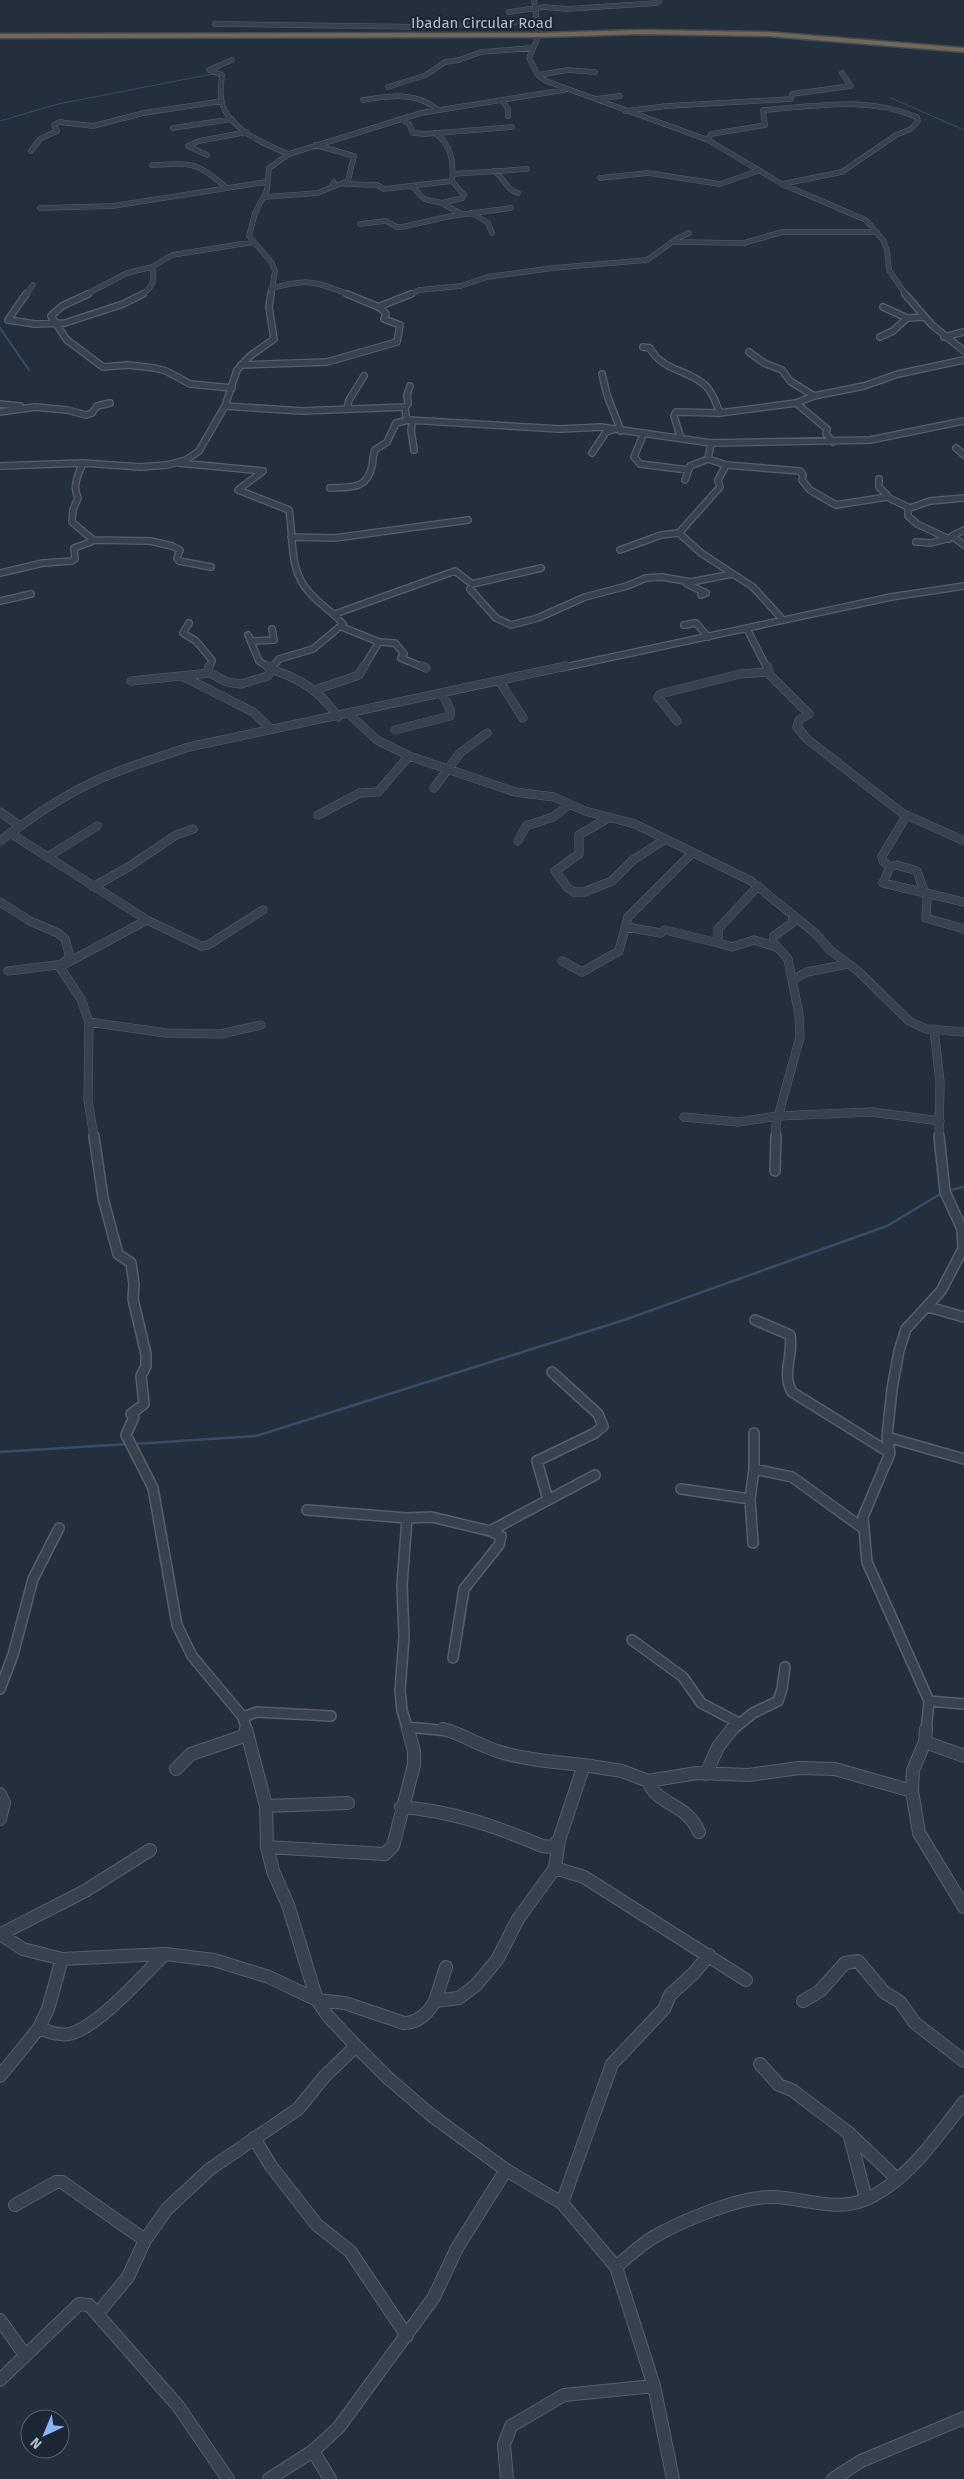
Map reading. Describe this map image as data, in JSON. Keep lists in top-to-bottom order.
{
  "streets": {
    "highway": ["Ibadan Circular Road"]
  },
  "north": "bottom left"
}
